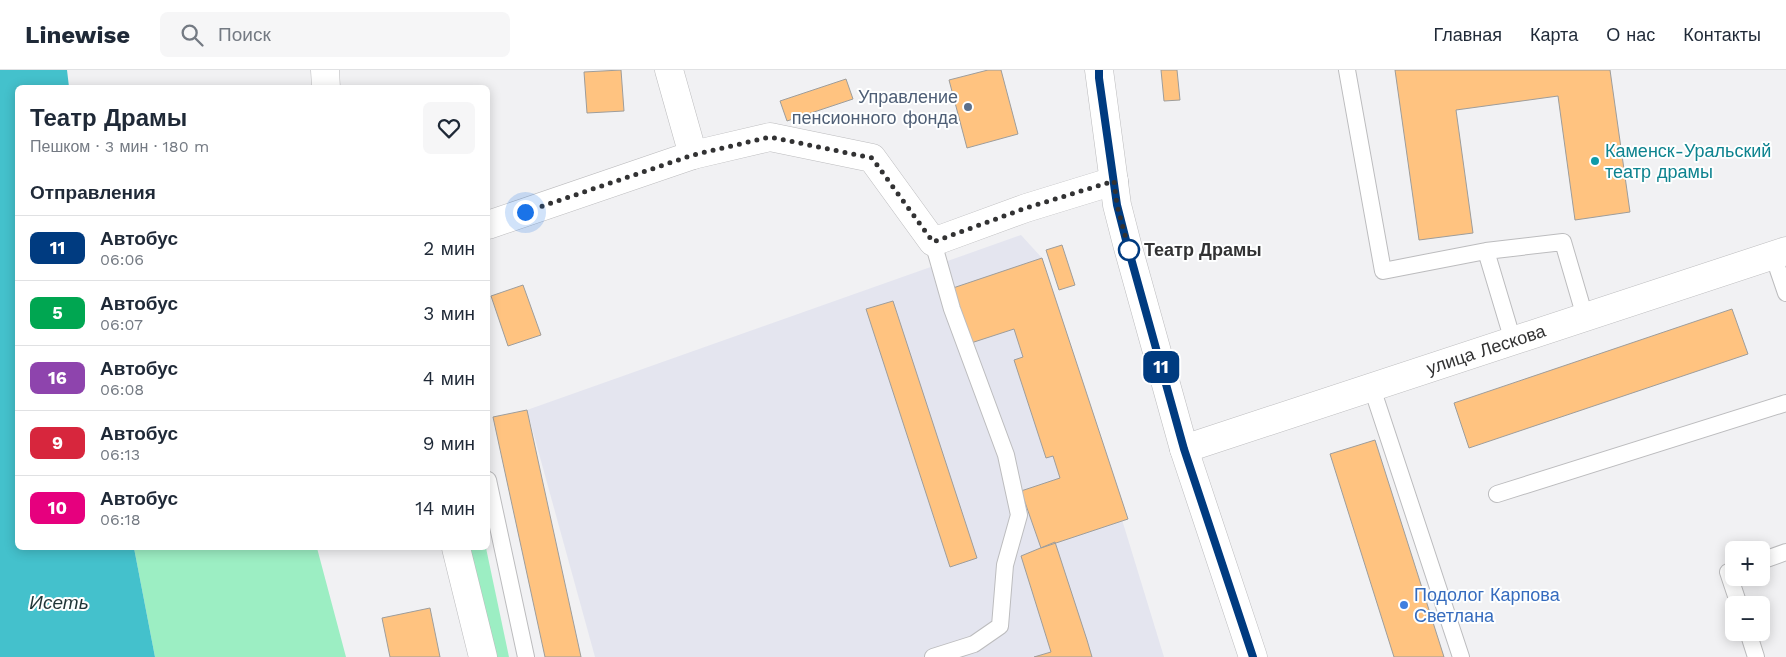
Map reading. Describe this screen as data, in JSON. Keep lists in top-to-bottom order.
{
  "streets": {
    "street": ["улица Лескова"]
  },
  "water": ["Исеть"],
  "places": [
    "Управление пенсионного фонда",
    "Каменск-Уральский театр драмы",
    "Театр Драмы",
    "Подолог Карпова Светлана"
  ],
  "lines": ["bus line 11"],
  "page": {
    "header": "Linewise",
    "search": "Поиск",
    "nav": [
      "Главная",
      "Карта",
      "О нас",
      "Контакты"
    ],
    "on_map": "11",
    "heading": [
      ["Театр Драмы", "Пешком · 3 мин · 180 m"],
      "Отправления"
    ],
    "list": [
      {
        "mark": "11",
        "name": "Автобус",
        "note": "06:06",
        "value": "2 мин"
      },
      {
        "mark": "5",
        "name": "Автобус",
        "note": "06:07",
        "value": "3 мин"
      },
      {
        "mark": "16",
        "name": "Автобус",
        "note": "06:08",
        "value": "4 мин"
      },
      {
        "mark": "9",
        "name": "Автобус",
        "note": "06:13",
        "value": "9 мин"
      },
      {
        "mark": "10",
        "name": "Автобус",
        "note": "06:18",
        "value": "14 мин"
      }
    ],
    "map_buttons": ["+", "−"]
  }
}
